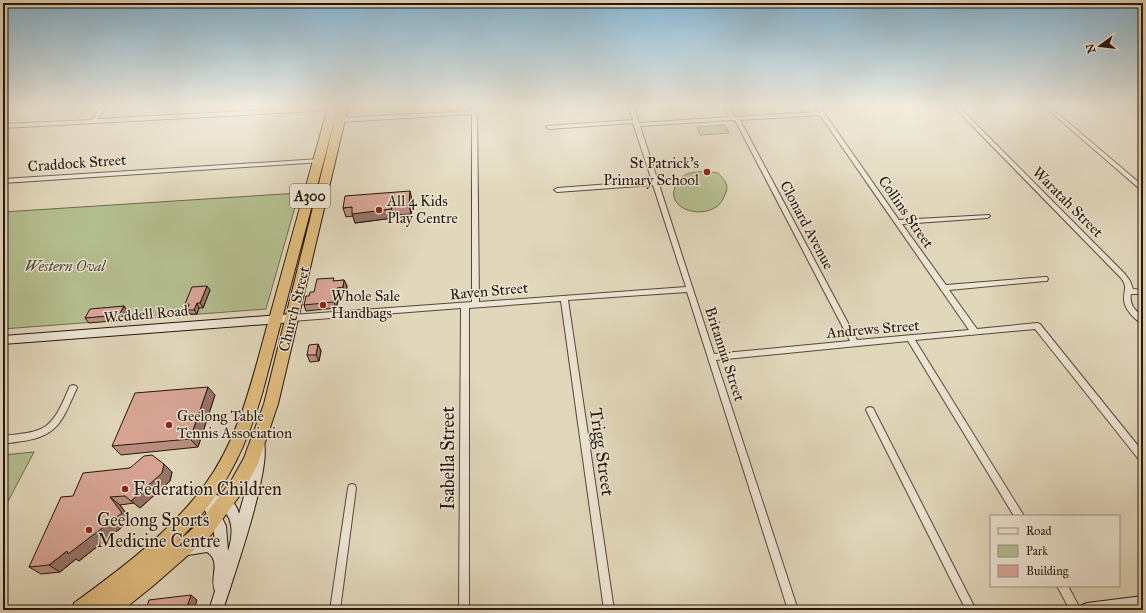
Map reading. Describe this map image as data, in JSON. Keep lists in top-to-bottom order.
{
  "streets": {
    "highway": ["A300", "Church Street"],
    "street": [
      "Craddock Street",
      "Waratah Street",
      "Collins Street",
      "Clonard Avenue",
      "Raven Street",
      "Weddell Road",
      "Andrews Street",
      "Britannia Street",
      "Trigg Street",
      "Isabella Street"
    ]
  },
  "crossings": [
    ["Craddock Street", "Church Street"],
    ["A300", "Church Street"],
    ["Collins Street", "Andrews Street"],
    ["Clonard Avenue", "Andrews Street"],
    ["Raven Street", "Church Street"],
    ["Raven Street", "Weddell Road"],
    ["Raven Street", "Britannia Street"],
    ["Raven Street", "Trigg Street"],
    ["Raven Street", "Isabella Street"],
    ["Church Street", "Weddell Road"],
    ["Andrews Street", "Britannia Street"]
  ],
  "parks": ["Western Oval"],
  "places": [
    "St Patrick's Primary School",
    "All 4 Kids Play Centre",
    "Whole Sale Handbags",
    "Geelong Table Tennis Association",
    "Federation Children",
    "Geelong Sports Medicine Centre"
  ],
  "legend": ["Road", "Park", "Building"],
  "north": "left"
}
